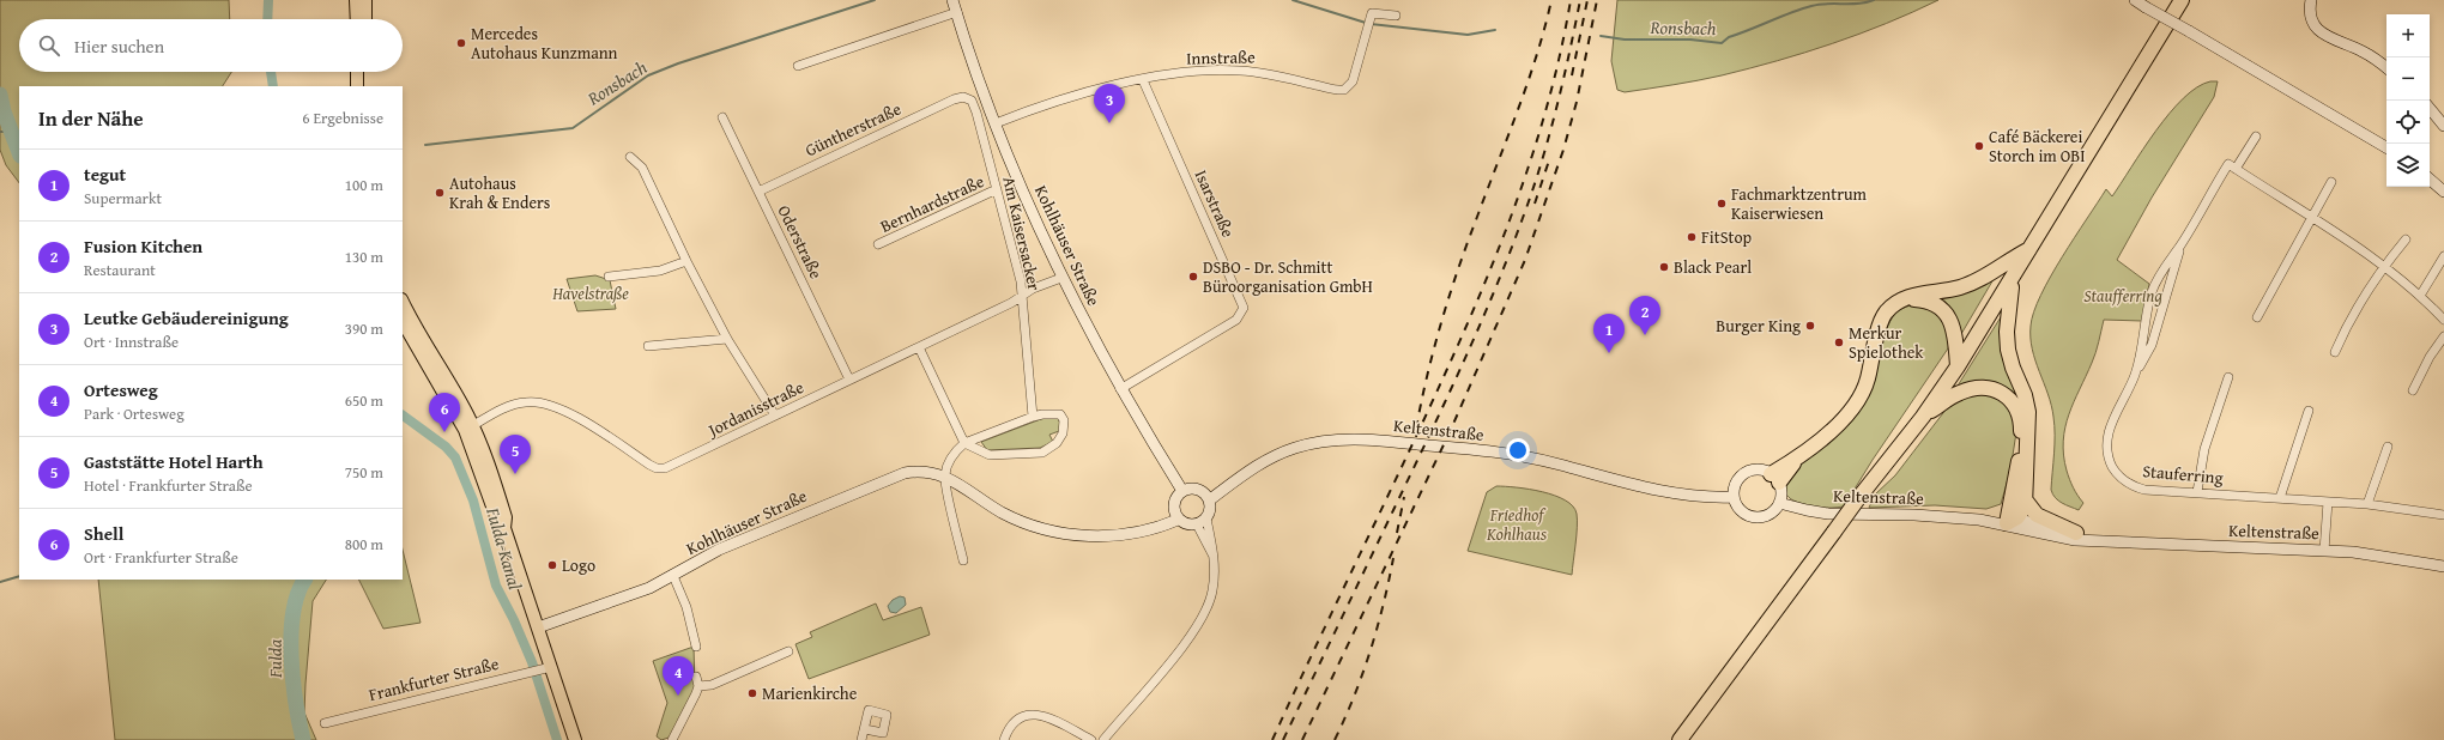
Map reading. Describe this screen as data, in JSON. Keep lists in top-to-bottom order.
{
  "streets": {
    "main road": ["Kohlhäuser Straße", "Keltenstraße"],
    "street": [
      "Innstraße",
      "Güntherstraße",
      "Bernhardstraße",
      "Isarstraße",
      "Am Kaisersacker",
      "Oderstraße",
      "Jordanisstraße",
      "Stauferring",
      "Frankfurter Straße"
    ]
  },
  "crossings": [
    ["Innstraße", "Isarstraße"],
    ["Innstraße", "Kohlhäuser Straße"],
    ["Güntherstraße", "Am Kaisersacker"],
    ["Güntherstraße", "Oderstraße"],
    ["Bernhardstraße", "Am Kaisersacker"],
    ["Isarstraße", "Kohlhäuser Straße"],
    ["Am Kaisersacker", "Jordanisstraße"],
    ["Oderstraße", "Jordanisstraße"],
    ["Kohlhäuser Straße", "Jordanisstraße"],
    ["Kohlhäuser Straße", "Keltenstraße"]
  ],
  "water": ["Ronsbach", "Fulda-Kanal", "Fulda"],
  "parks": ["Havelstraße", "Staufferring", "Friedhof Kohlhaus"],
  "places": [
    "Mercedes Autohaus Kunzmann",
    "Café Bäckerei Storch im OBI",
    "Autohaus Krah & Enders",
    "Fachmarktzentrum Kaiserwiesen",
    "FitStop",
    "Black Pearl",
    "DSBO - Dr. Schmitt Büroorganisation GmbH",
    "Burger King",
    "Merkur Spielothek",
    "Logo",
    "Marienkirche"
  ],
  "page": {
    "map_buttons": ["+", "−"],
    "search": "Hier suchen",
    "pins": [
      "3",
      "2",
      "1",
      "6",
      "5",
      "4"
    ],
    "heading": ["In der Nähe", "6 Ergebnisse"],
    "list": [
      {
        "mark": "1",
        "name": "tegut",
        "note": "Supermarkt",
        "value": "100 m"
      },
      {
        "mark": "2",
        "name": "Fusion Kitchen",
        "note": "Restaurant",
        "value": "130 m"
      },
      {
        "mark": "3",
        "name": "Leutke Gebäudereinigung",
        "note": "Ort · Innstraße",
        "value": "390 m"
      },
      {
        "mark": "4",
        "name": "Ortesweg",
        "note": "Park · Ortesweg",
        "value": "650 m"
      },
      {
        "mark": "5",
        "name": "Gaststätte Hotel Harth",
        "note": "Hotel · Frankfurter Straße",
        "value": "750 m"
      },
      {
        "mark": "6",
        "name": "Shell",
        "note": "Ort · Frankfurter Straße",
        "value": "800 m"
      }
    ]
  }
}
